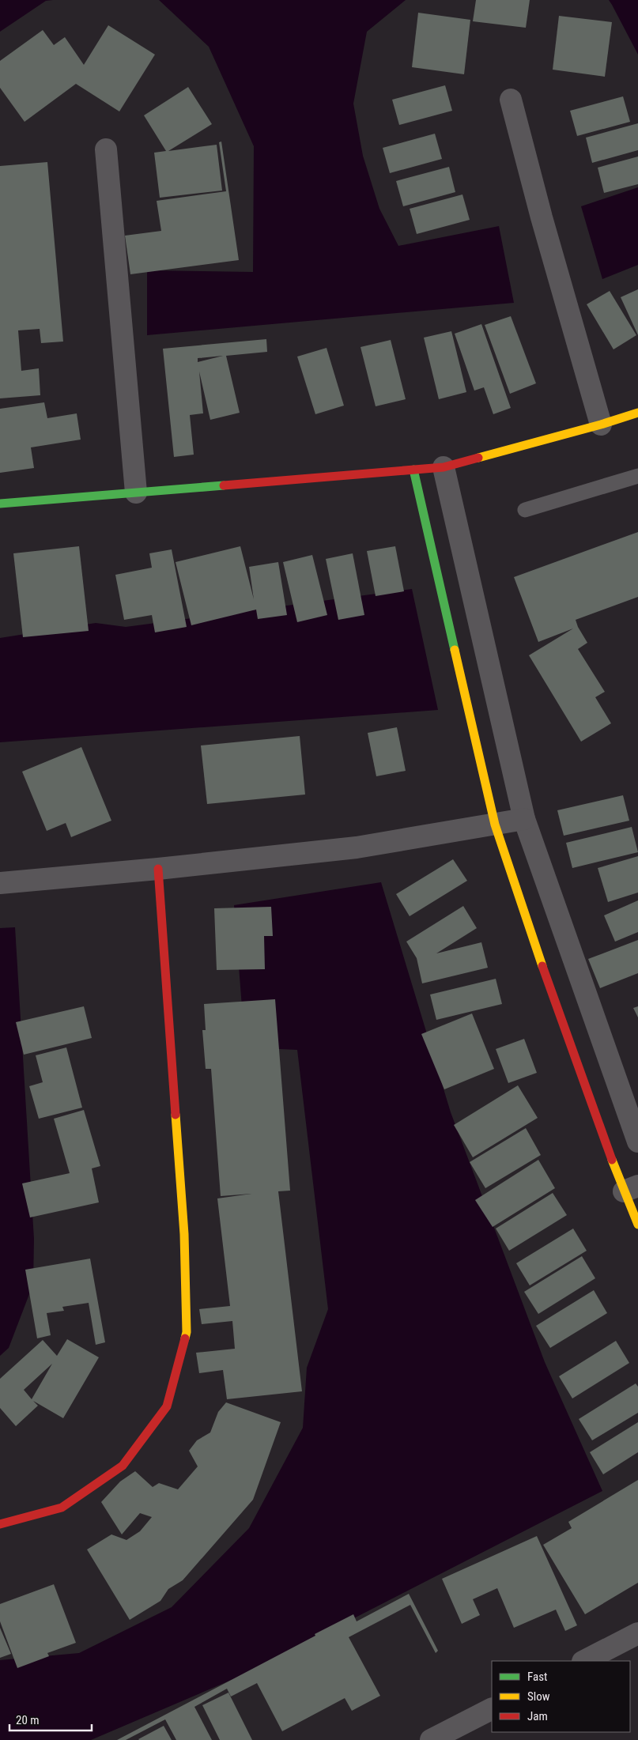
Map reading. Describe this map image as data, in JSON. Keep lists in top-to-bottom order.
{
  "legend": ["Fast", "Slow", "Jam"],
  "scale_bar": "20 m"
}
